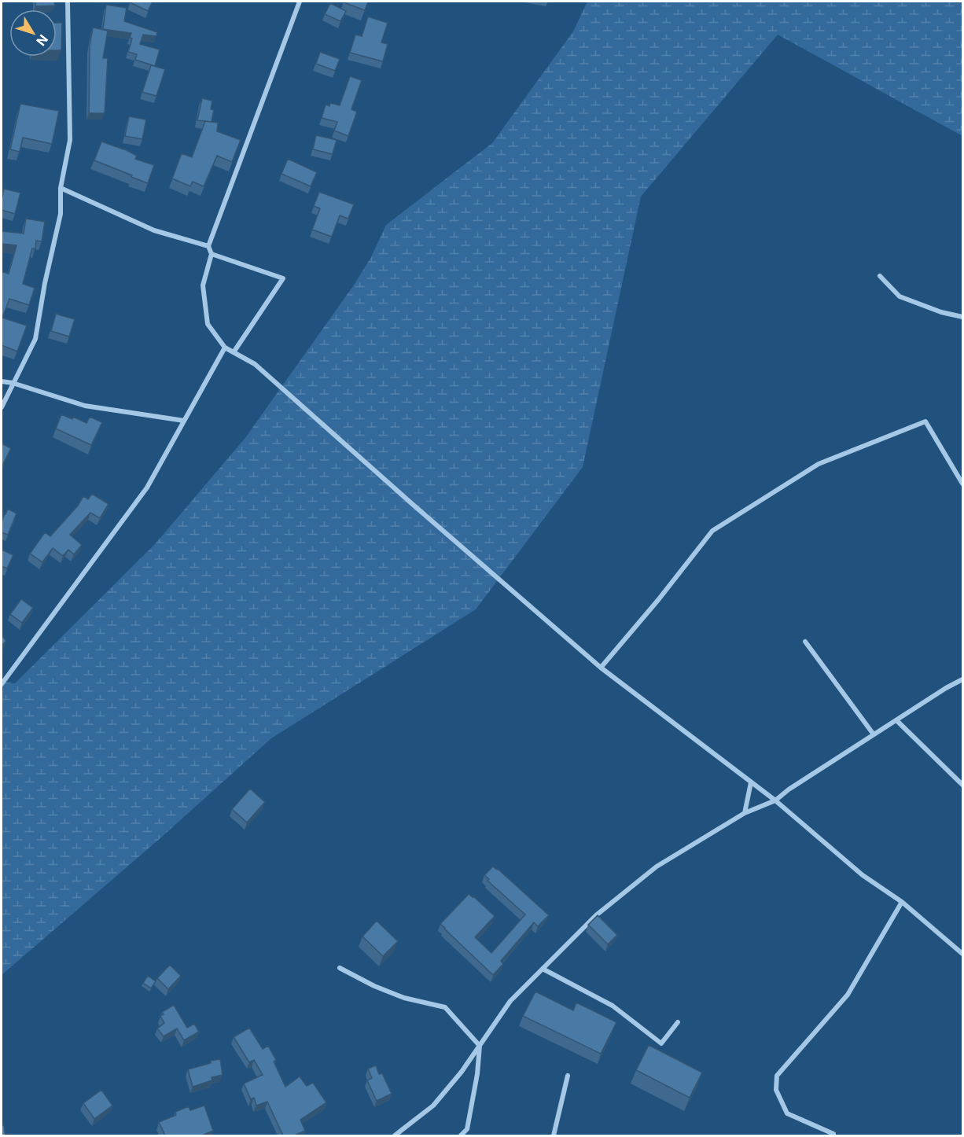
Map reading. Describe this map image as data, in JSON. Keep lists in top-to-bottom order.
{
  "north": "bottom right"
}
